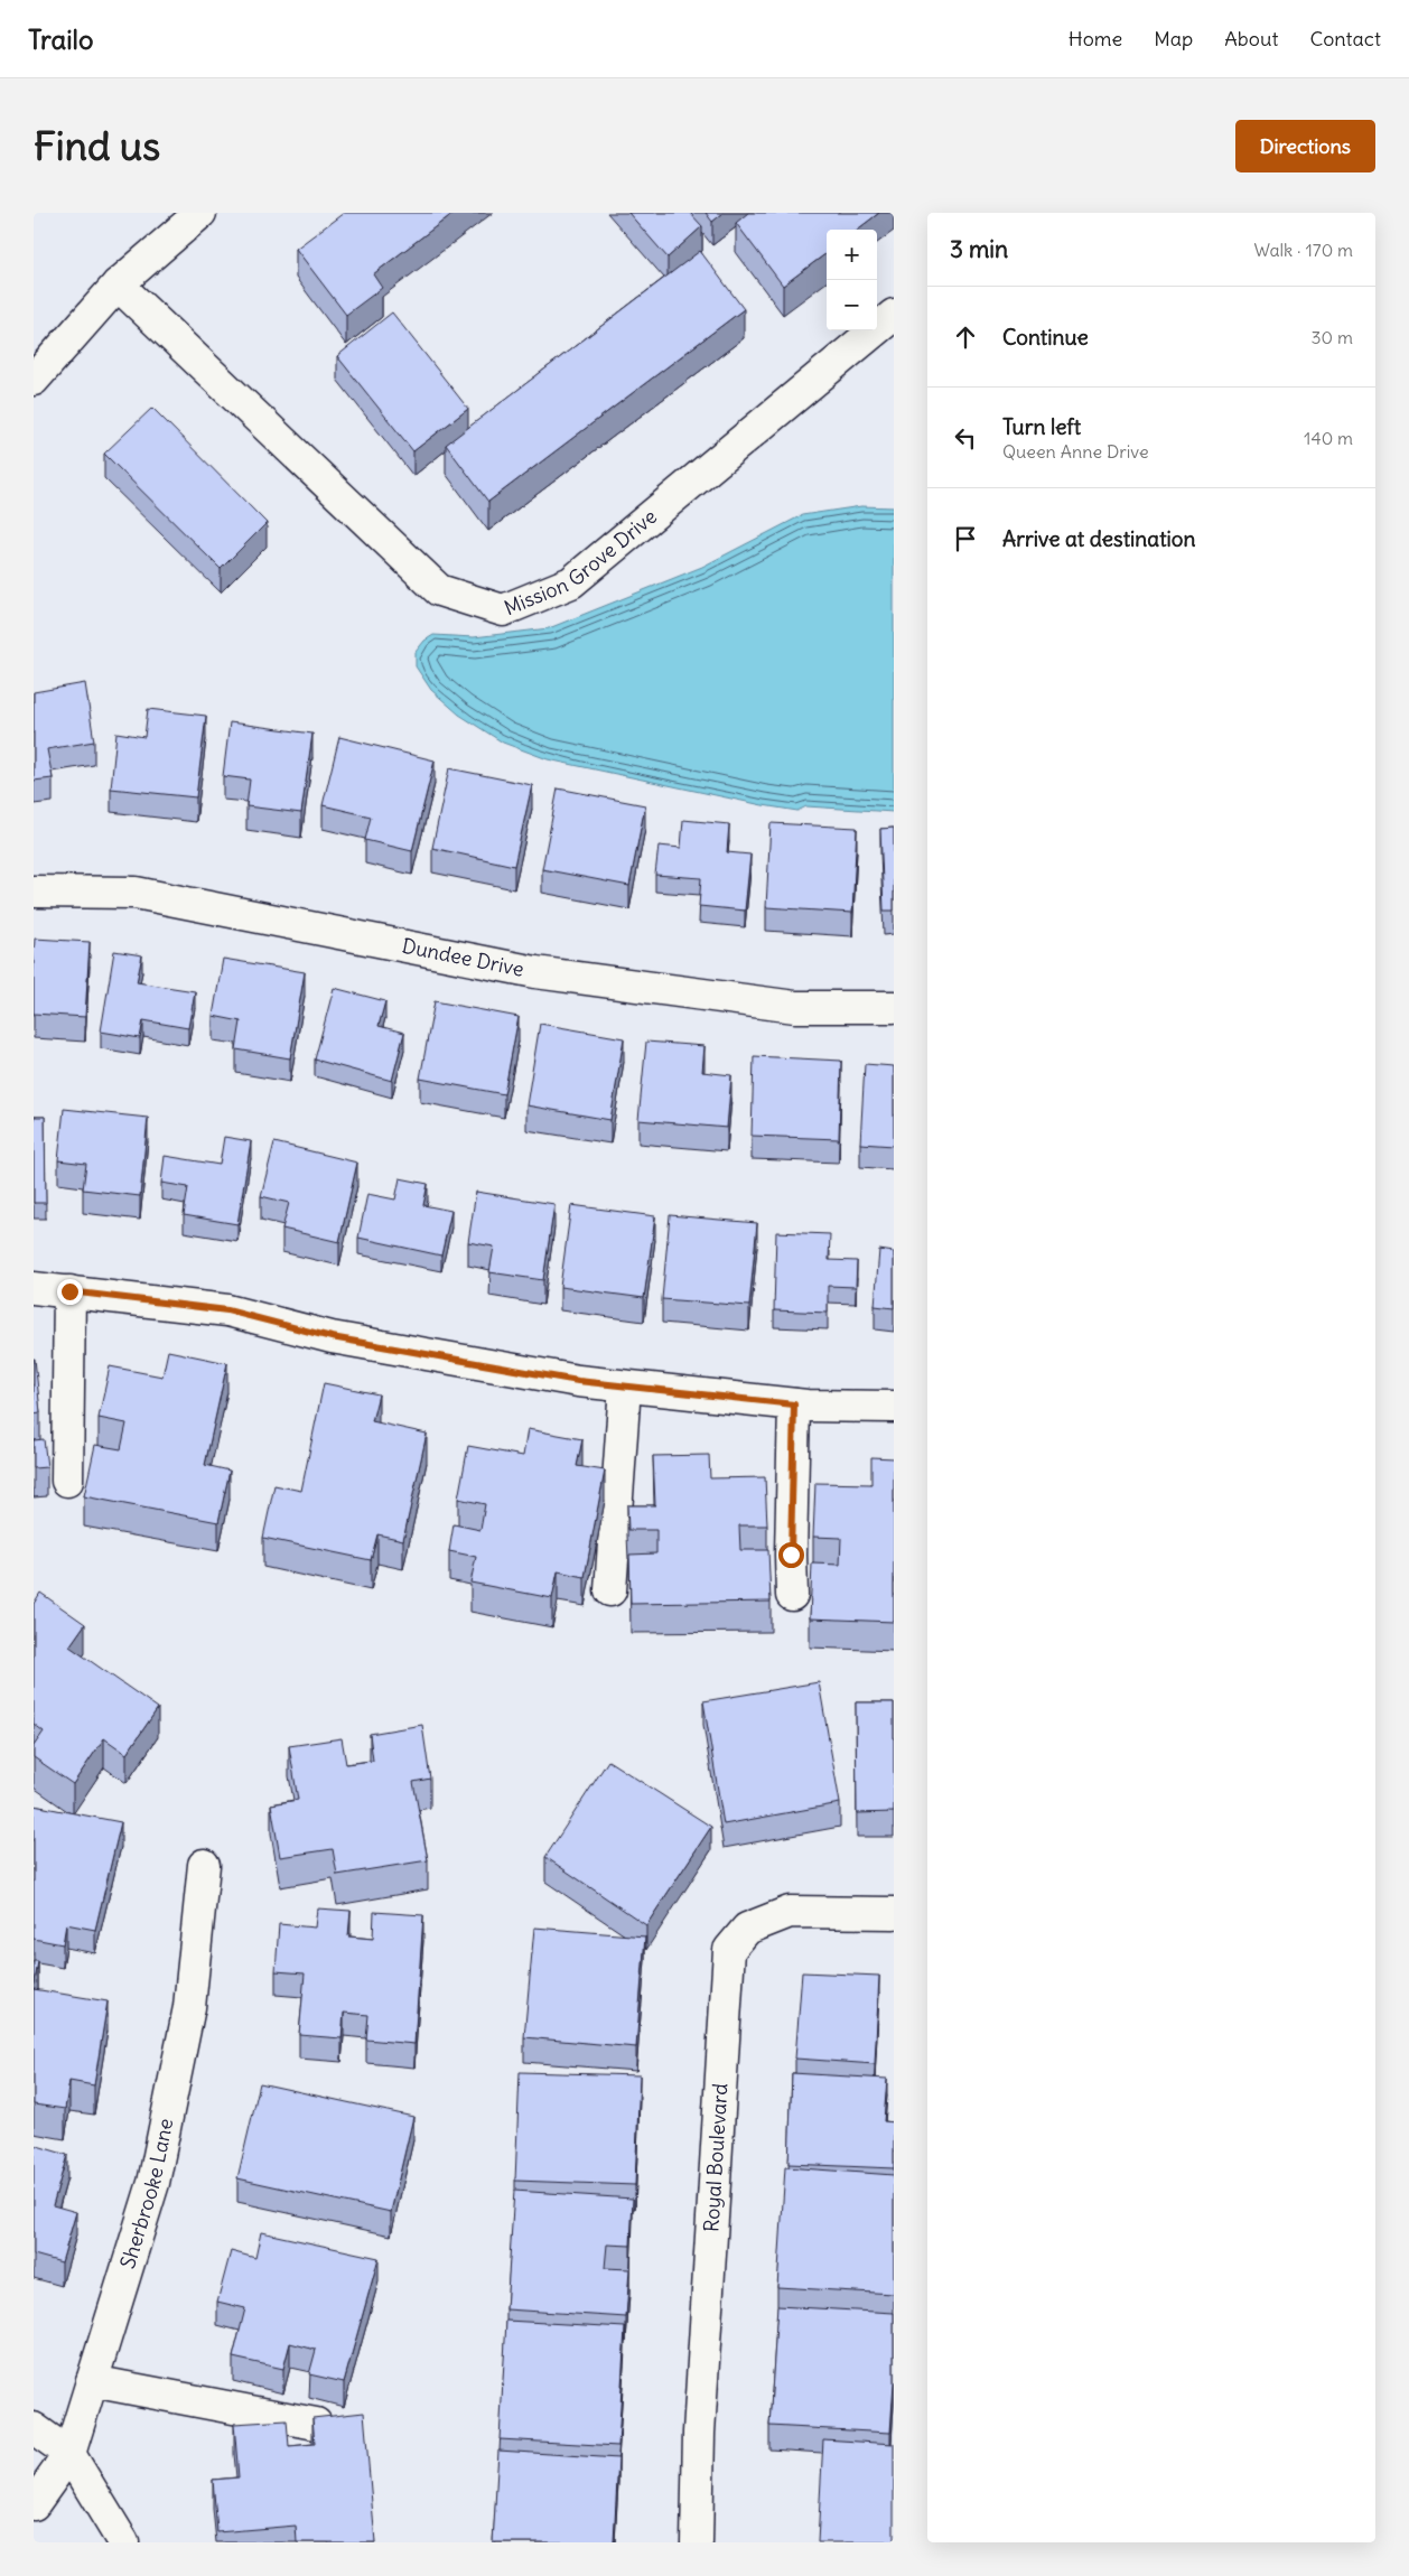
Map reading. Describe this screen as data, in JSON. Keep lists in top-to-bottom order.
{
  "streets": {
    "street": [
      "Mission Grove Drive",
      "Dundee Drive",
      "Royal Boulevard",
      "Sherbrooke Lane"
    ]
  },
  "page": {
    "header": "Trailo",
    "nav": [
      "Home",
      "Map",
      "About",
      "Contact"
    ],
    "buttons": "Directions",
    "title": "Find us",
    "heading": ["3 min", "Walk · 170 m"],
    "map_buttons": ["+", "−"],
    "list": [
      ["Continue", "30 m"],
      ["Turn left", "Queen Anne Drive", "140 m"],
      "Arrive at destination"
    ]
  }
}
